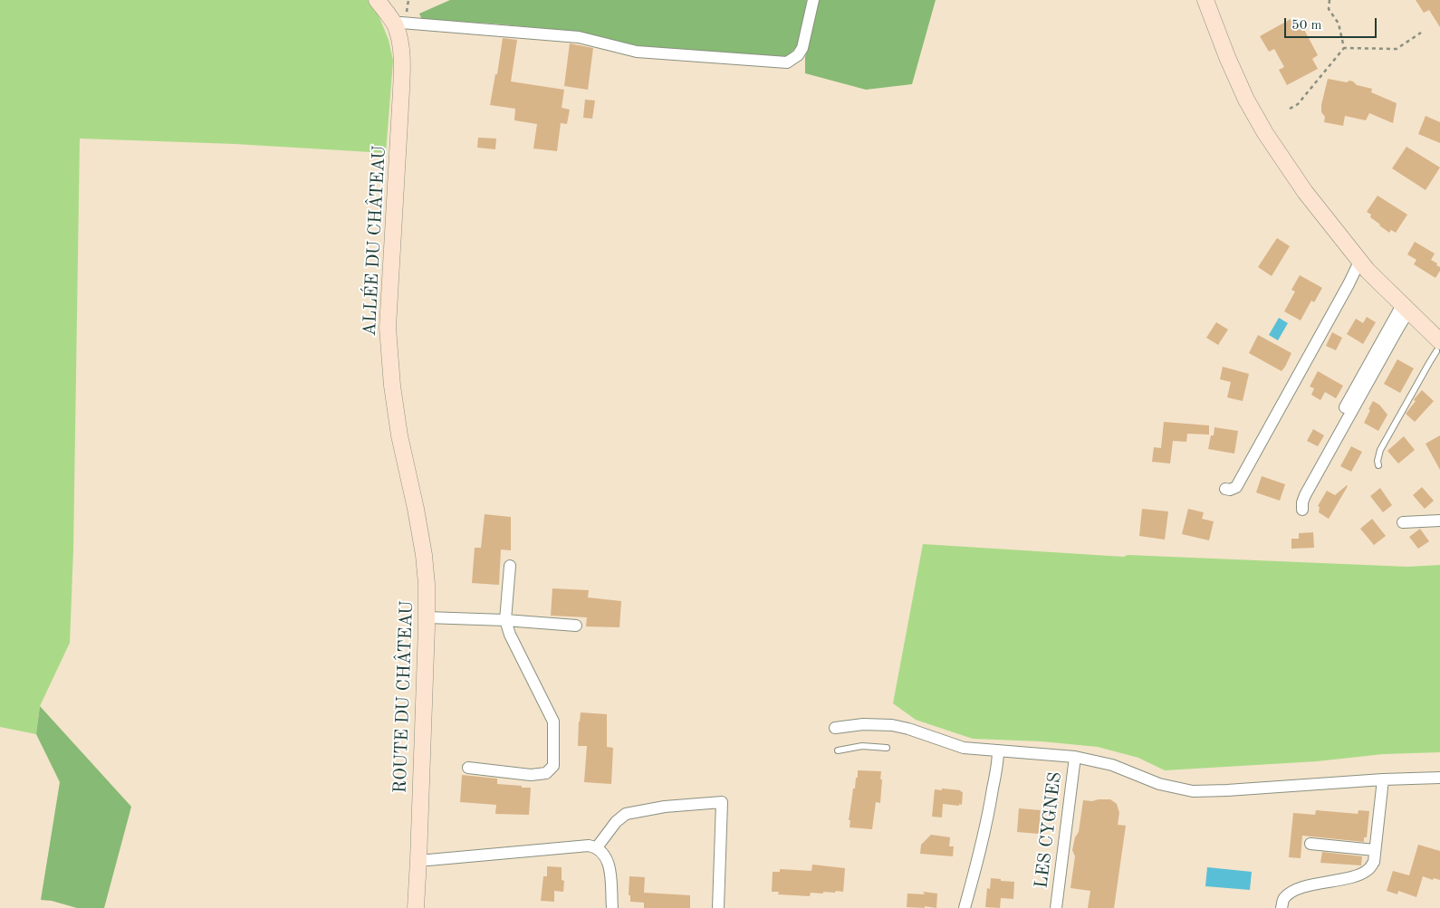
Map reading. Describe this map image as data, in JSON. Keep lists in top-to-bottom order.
{
  "streets": {
    "street": ["ALLÉE DU CHÂTEAU", "ROUTE DU CHÂTEAU", "LES CYGNES"]
  },
  "crossings": [
    ["ALLÉE DU CHÂTEAU", "ROUTE DU CHÂTEAU"]
  ],
  "scale_bar": "50 m"
}
